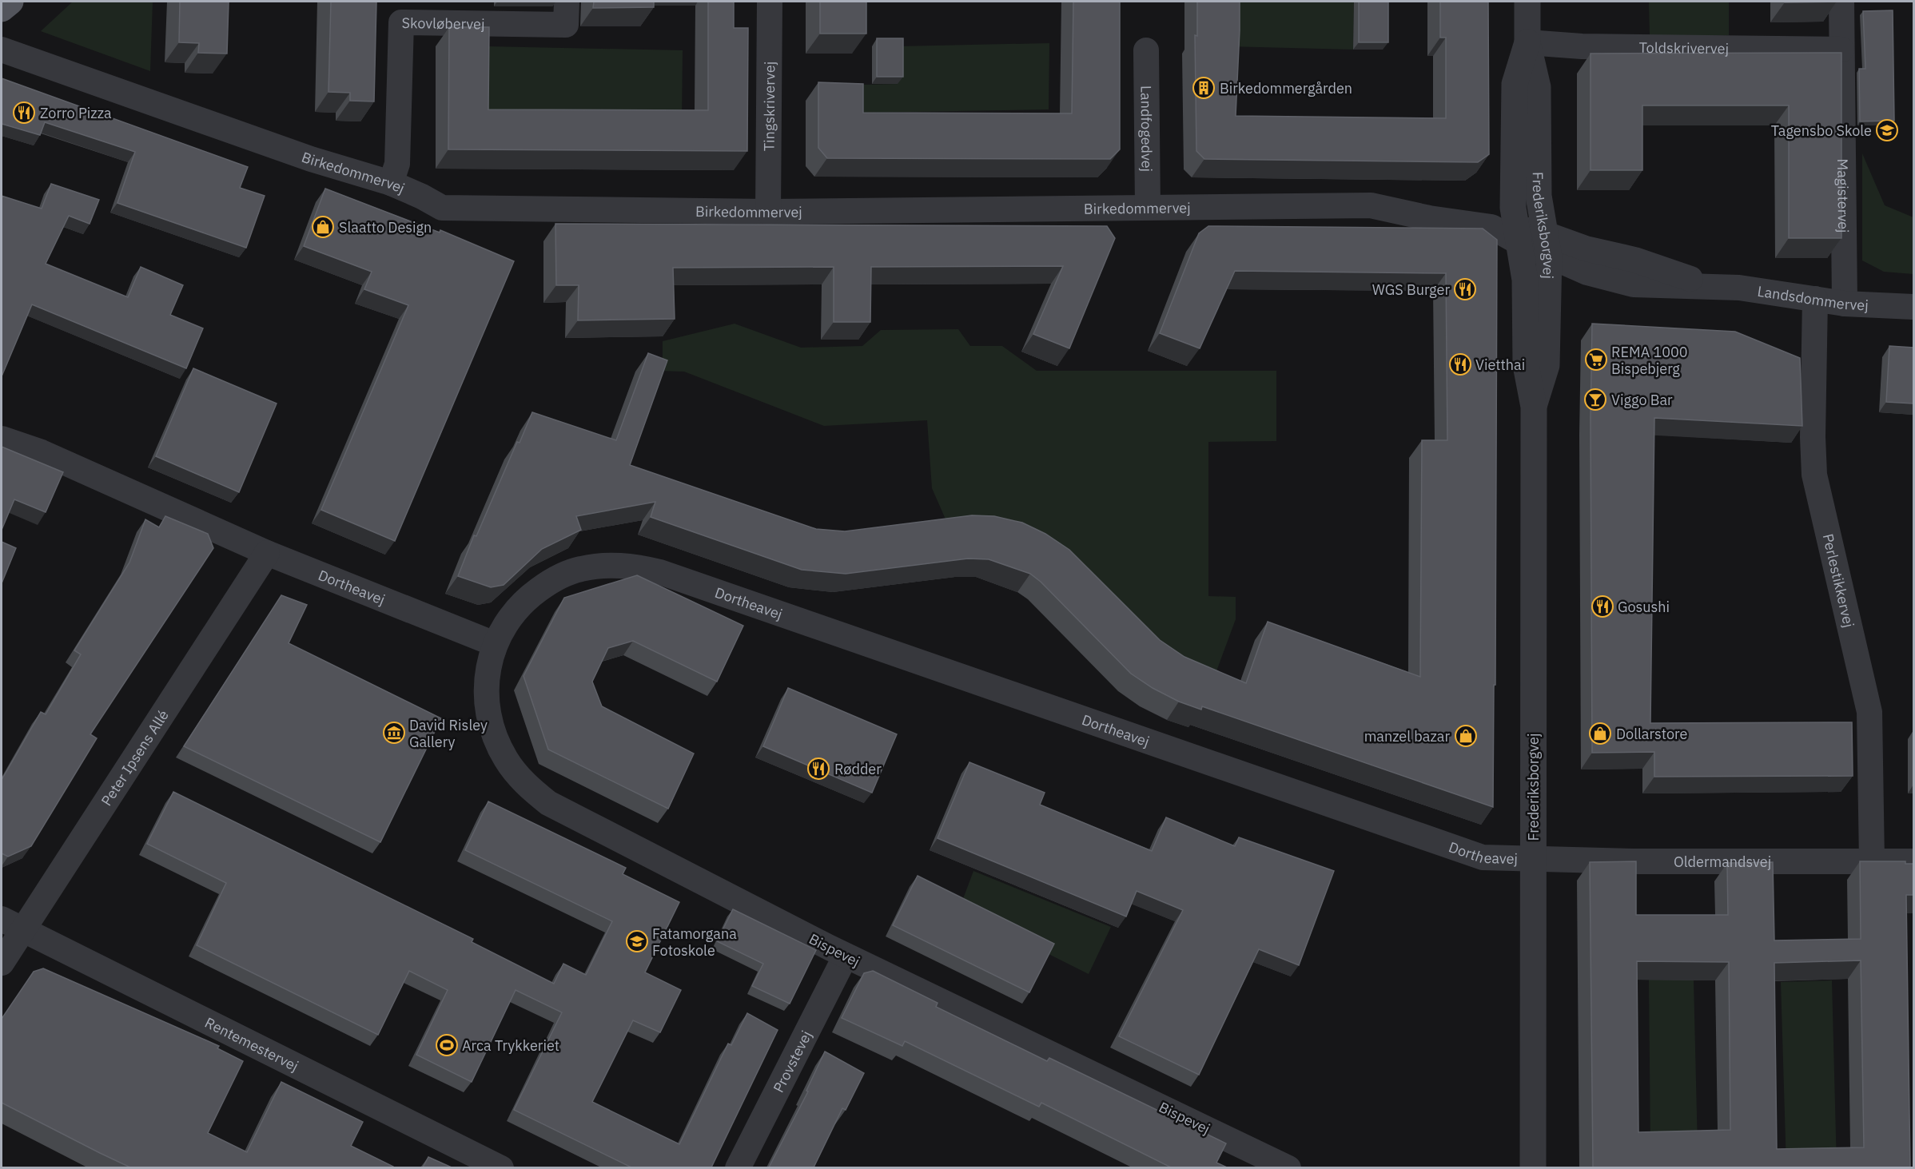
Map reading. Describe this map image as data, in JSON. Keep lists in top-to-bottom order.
{
  "streets": {
    "street": [
      "Skovløbervej",
      "Toldskrivervej",
      "Tingskrivervej",
      "Landfogedvej",
      "Birkedommervej",
      "Magistervej",
      "Frederiksborgvej",
      "Landsdommervej",
      "Perlestikkervej",
      "Dortheavej",
      "Peter Ipsens Allé",
      "Oldermandsvej",
      "Bispevej",
      "Rentemestervej",
      "Provstevej"
    ]
  },
  "crossings": [
    ["Skovløbervej", "Birkedommervej"],
    ["Toldskrivervej", "Magistervej"],
    ["Toldskrivervej", "Frederiksborgvej"],
    ["Tingskrivervej", "Birkedommervej"],
    ["Landfogedvej", "Birkedommervej"],
    ["Birkedommervej", "Frederiksborgvej"],
    ["Birkedommervej", "Landsdommervej"],
    ["Magistervej", "Landsdommervej"],
    ["Frederiksborgvej", "Landsdommervej"],
    ["Frederiksborgvej", "Dortheavej"],
    ["Frederiksborgvej", "Oldermandsvej"],
    ["Landsdommervej", "Perlestikkervej"],
    ["Perlestikkervej", "Oldermandsvej"],
    ["Dortheavej", "Peter Ipsens Allé"],
    ["Dortheavej", "Oldermandsvej"],
    ["Dortheavej", "Bispevej"],
    ["Peter Ipsens Allé", "Rentemestervej"],
    ["Bispevej", "Provstevej"]
  ],
  "places": {
    "building": ["Birkedommergården"],
    "restaurant": [
      "Zorro Pizza",
      "WGS Burger",
      "Vietthai",
      "Gosushi",
      "Rødder"
    ],
    "school or university": ["Tagensbo Skole", "Fatamorgana Fotoskole"],
    "shop": ["Slaatto Design", "Dollarstore", "manzel bazar"],
    "supermarket": ["REMA 1000 Bispebjerg"],
    "bar": ["Viggo Bar"],
    "museum": ["David Risley Gallery"],
    "sports": ["Arca Trykkeriet"]
  }
}
